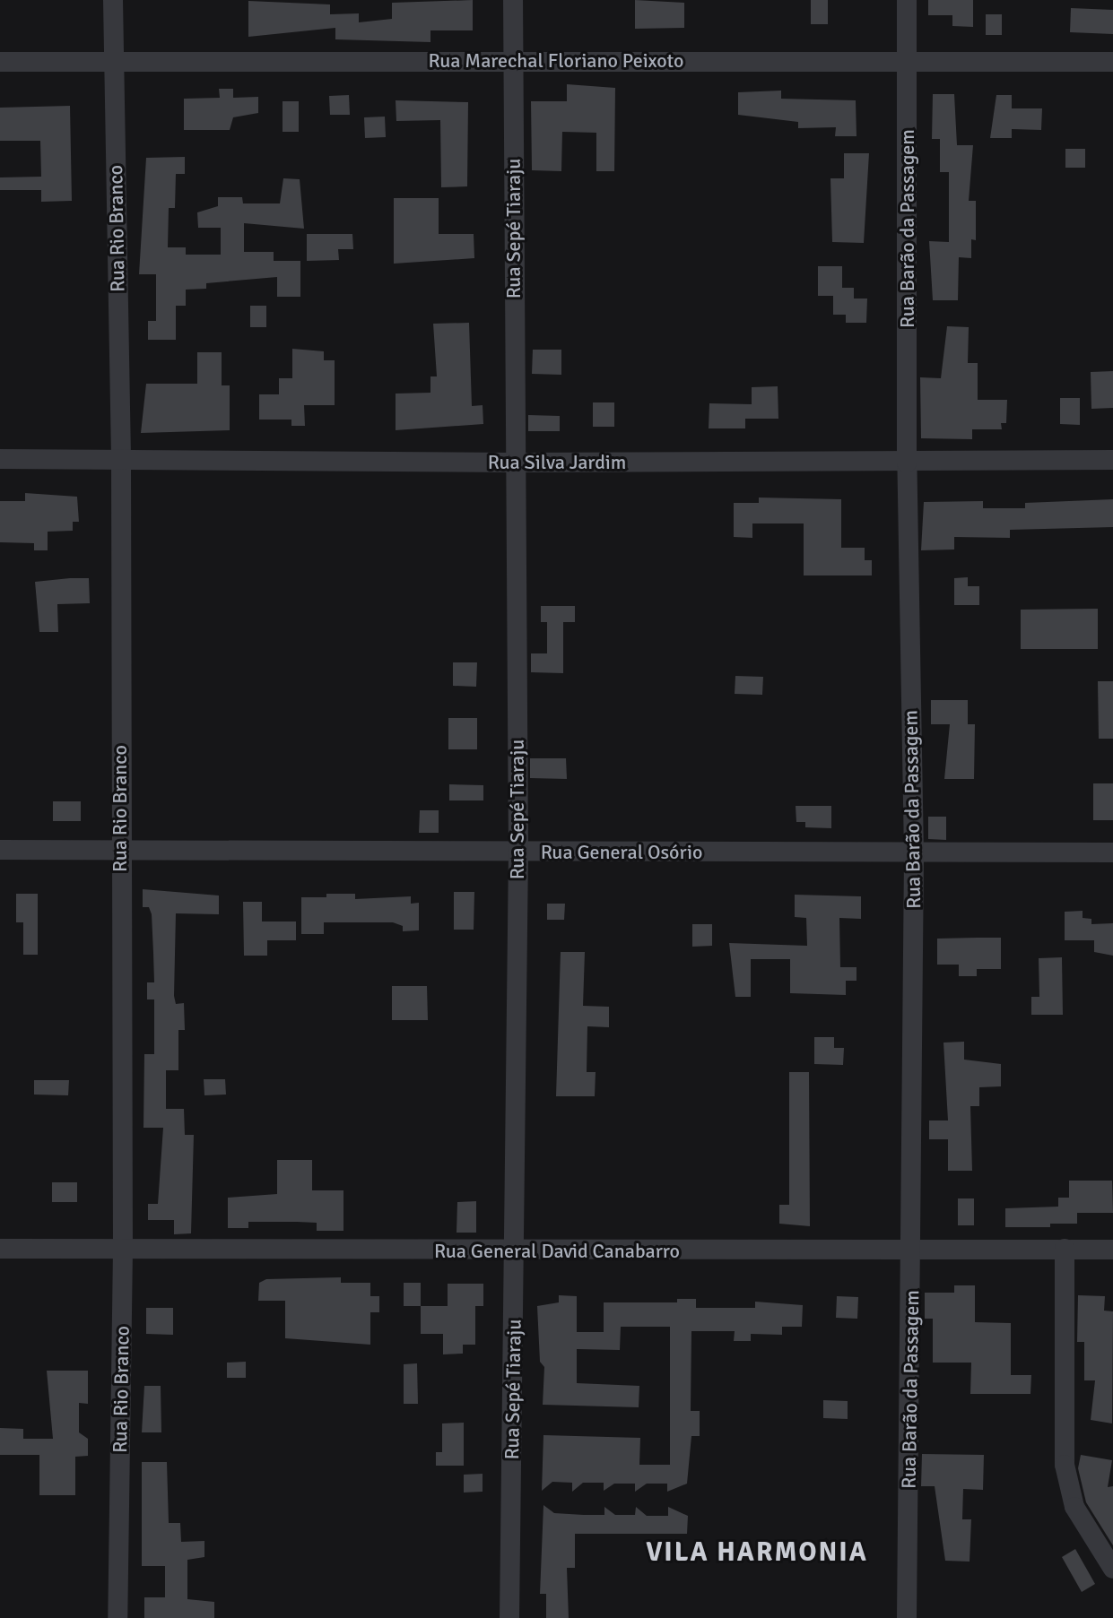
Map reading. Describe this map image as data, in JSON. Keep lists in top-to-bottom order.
{
  "streets": {
    "street": [
      "Rua Marechal Floriano Peixoto",
      "Rua Rio Branco",
      "Rua Sepé Tiaraju",
      "Rua Barão da Passagem",
      "Rua Silva Jardim",
      "Rua General Osório",
      "Rua General David Canabarro"
    ]
  },
  "crossings": [
    ["Rua Marechal Floriano Peixoto", "Rua Rio Branco"],
    ["Rua Marechal Floriano Peixoto", "Rua Sepé Tiaraju"],
    ["Rua Marechal Floriano Peixoto", "Rua Barão da Passagem"],
    ["Rua Rio Branco", "Rua Silva Jardim"],
    ["Rua Rio Branco", "Rua General Osório"],
    ["Rua Rio Branco", "Rua General David Canabarro"],
    ["Rua Sepé Tiaraju", "Rua Silva Jardim"],
    ["Rua Sepé Tiaraju", "Rua General Osório"],
    ["Rua Sepé Tiaraju", "Rua General David Canabarro"],
    ["Rua Barão da Passagem", "Rua Silva Jardim"],
    ["Rua Barão da Passagem", "Rua General Osório"],
    ["Rua Barão da Passagem", "Rua General David Canabarro"]
  ],
  "districts": ["VILA HARMONIA"]
}
